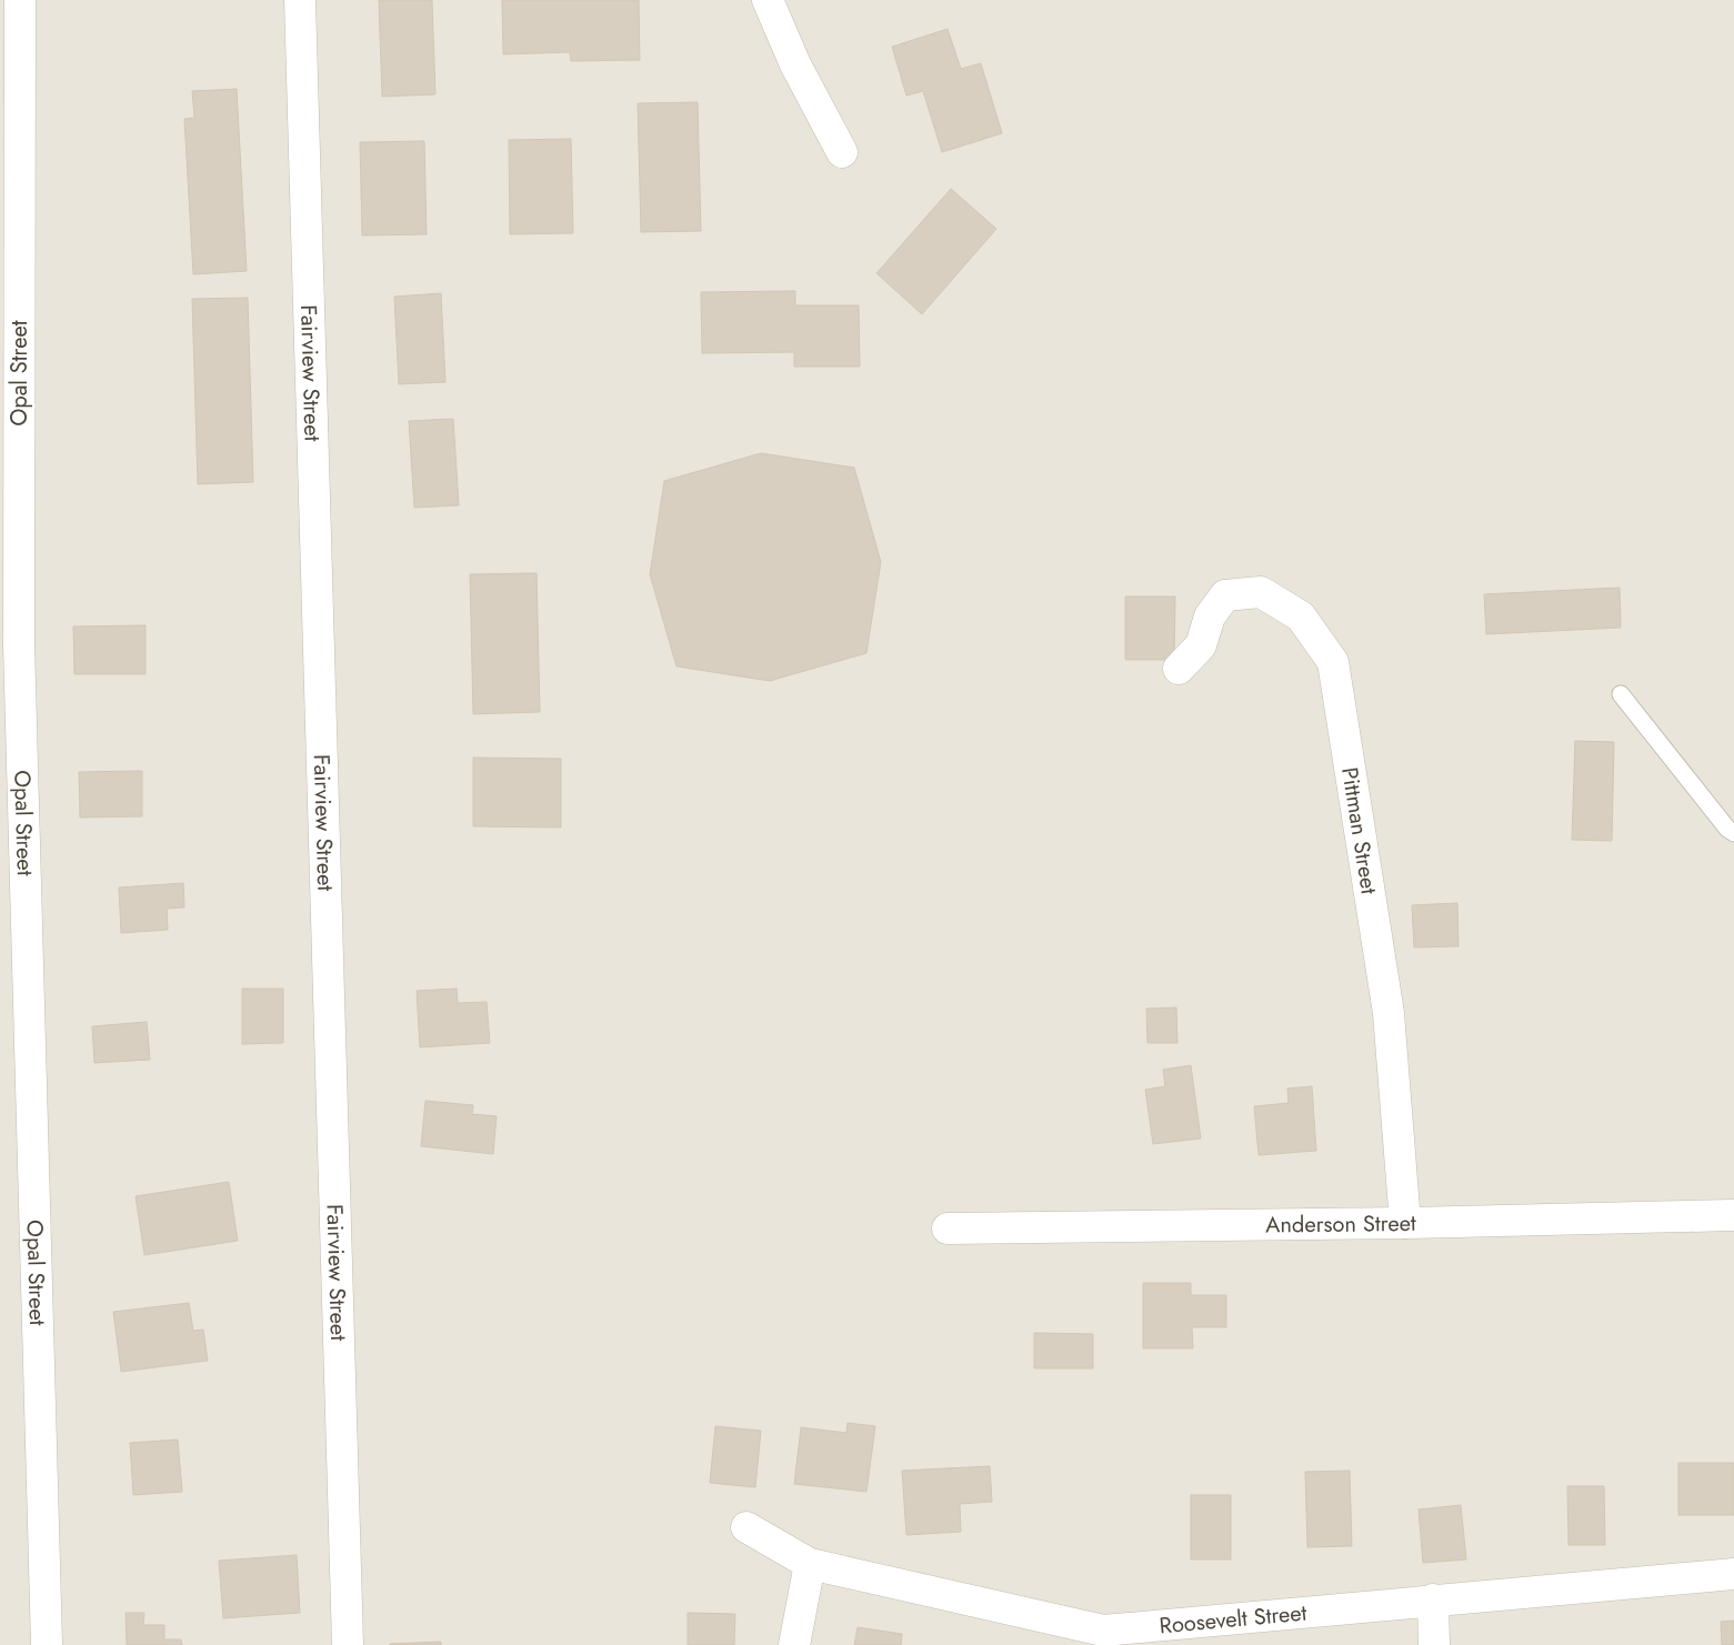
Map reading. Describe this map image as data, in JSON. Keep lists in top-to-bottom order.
{
  "streets": {
    "street": [
      "Opal Street",
      "Fairview Street",
      "Pittman Street",
      "Anderson Street",
      "Roosevelt Street"
    ]
  },
  "crossings": [
    ["Pittman Street", "Anderson Street"]
  ]
}
